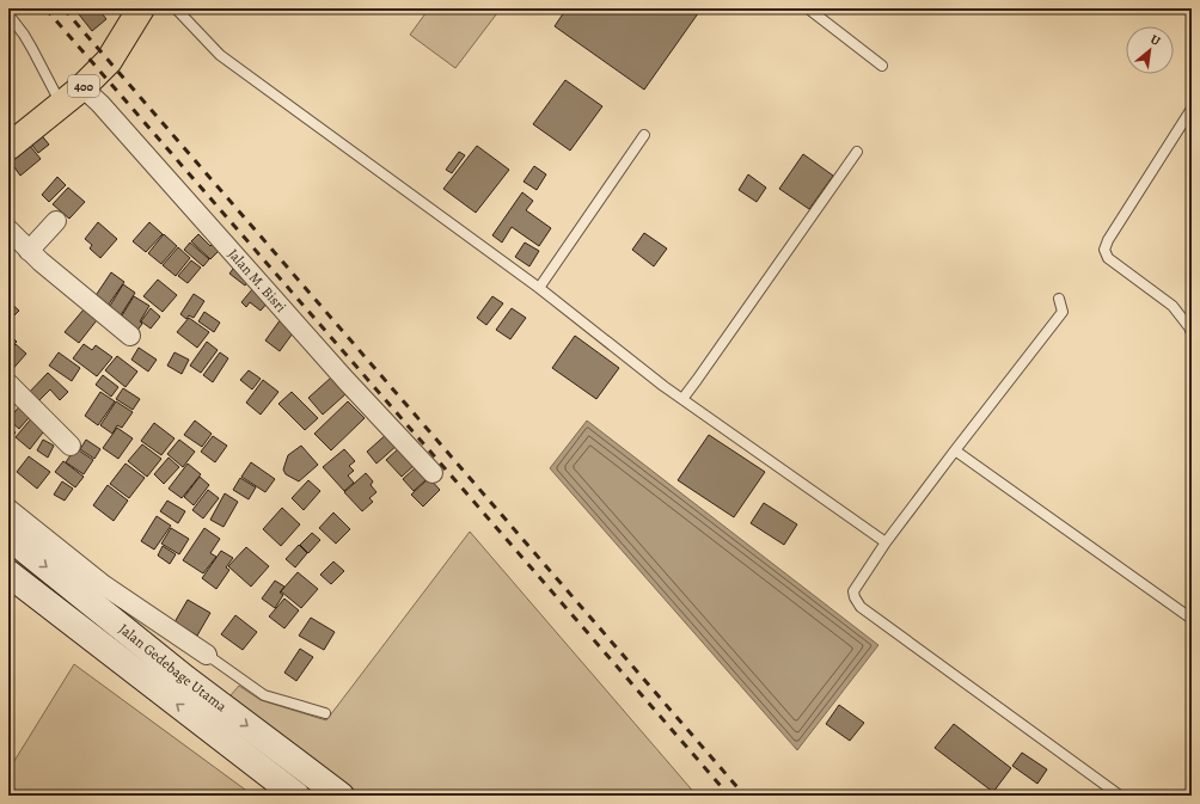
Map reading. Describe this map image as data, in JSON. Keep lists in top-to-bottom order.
{
  "streets": {
    "main road": ["400", "Jalan Gedebage Utama"],
    "street": ["Jalan M. Bisri"]
  },
  "crossings": [
    ["400", "Jalan M. Bisri"]
  ],
  "north": "top right"
}
